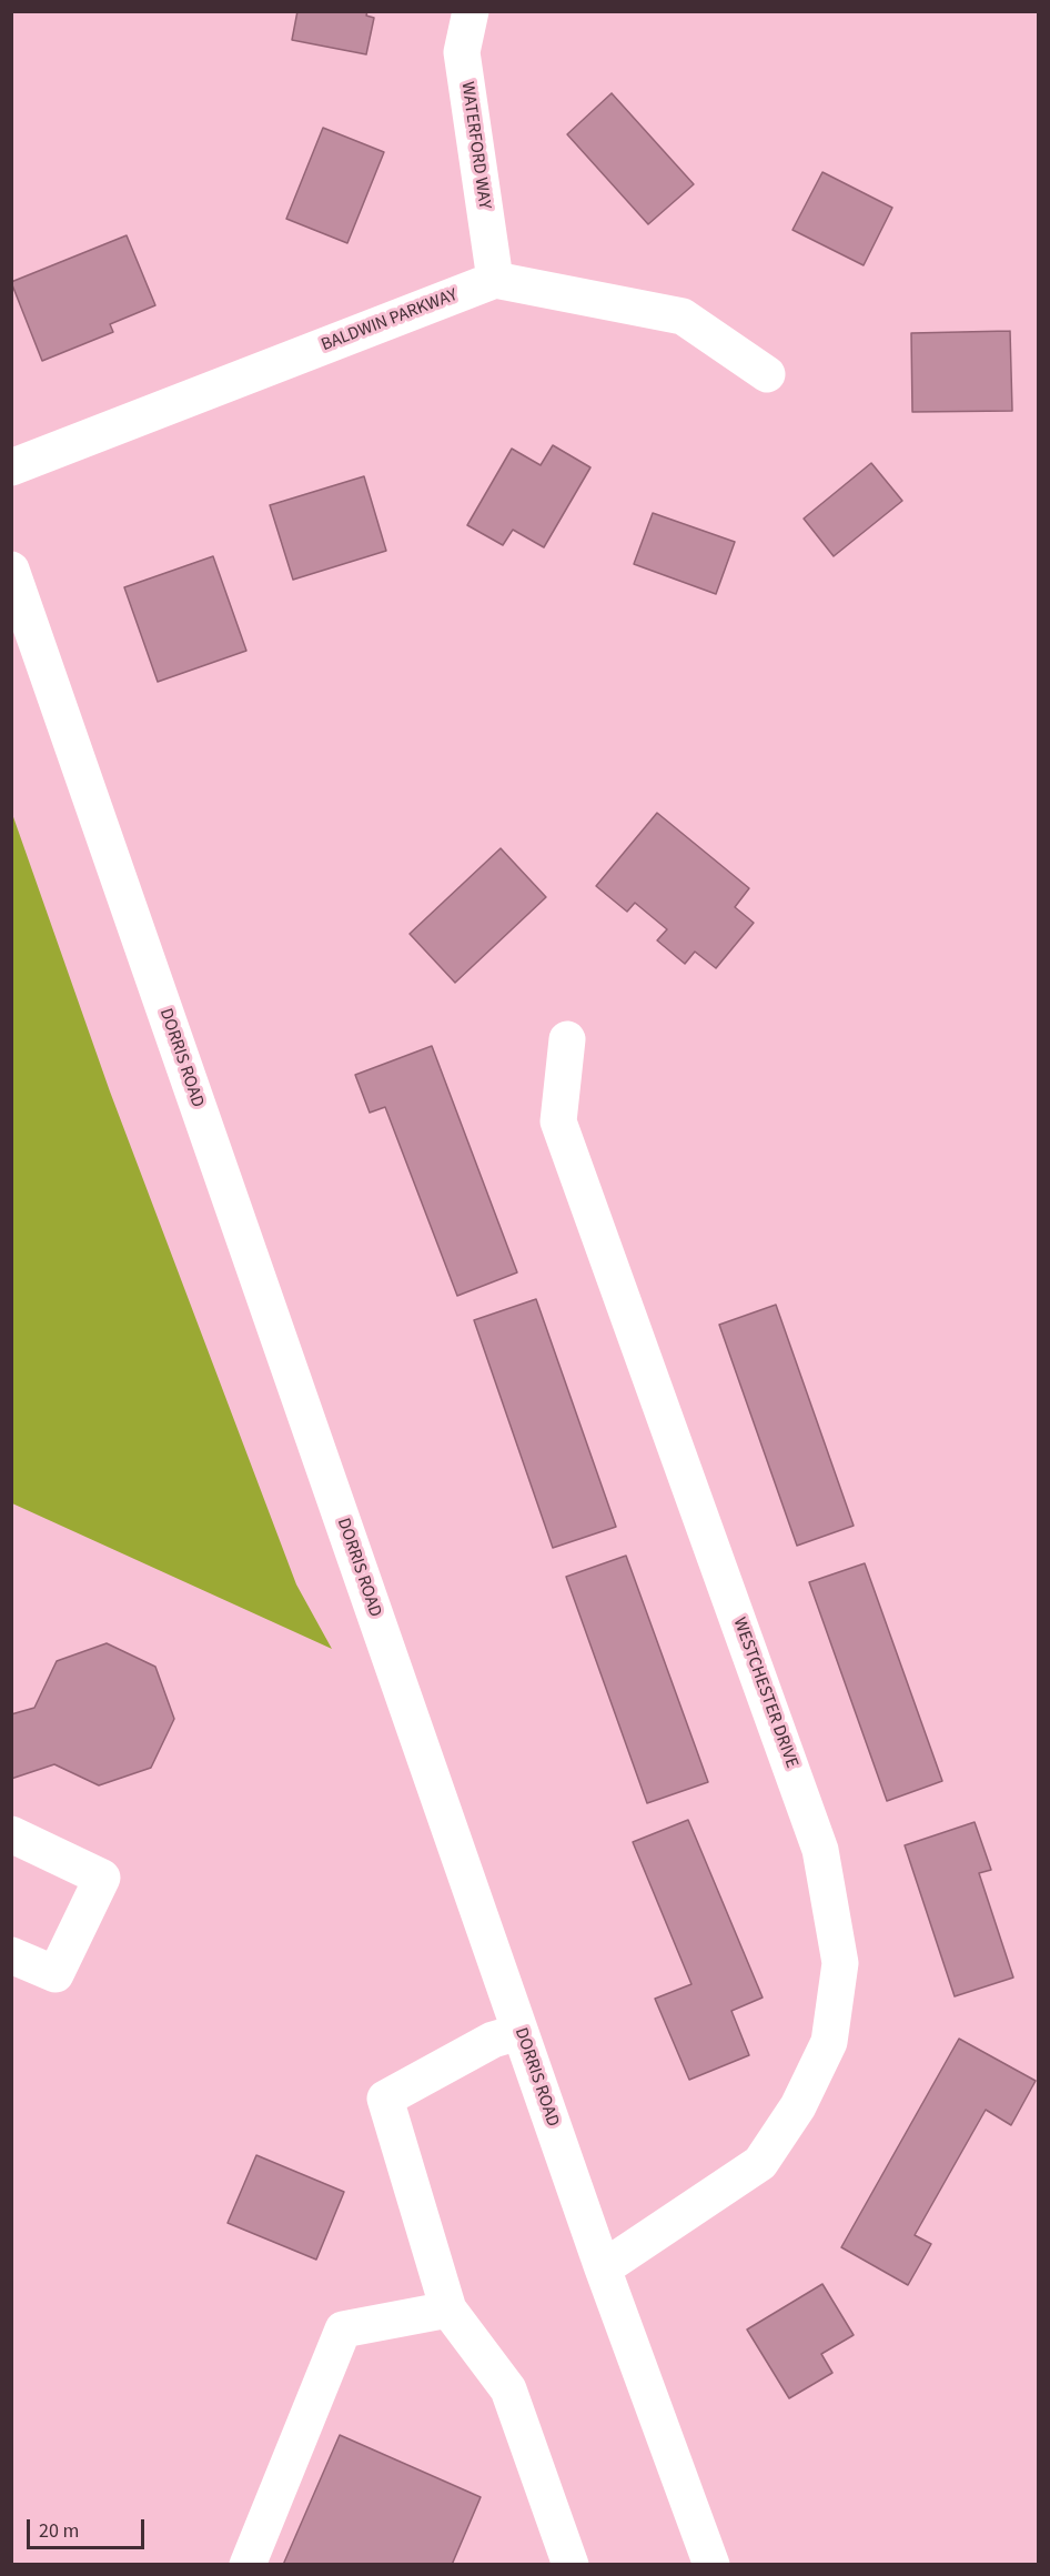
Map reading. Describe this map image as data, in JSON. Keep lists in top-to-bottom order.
{
  "streets": {
    "street": [
      "WATERFORD WAY",
      "BALDWIN PARKWAY",
      "DORRIS ROAD",
      "WESTCHESTER DRIVE"
    ]
  },
  "crossings": [
    ["WATERFORD WAY", "BALDWIN PARKWAY"],
    ["DORRIS ROAD", "WESTCHESTER DRIVE"]
  ],
  "scale_bar": "20 m"
}
